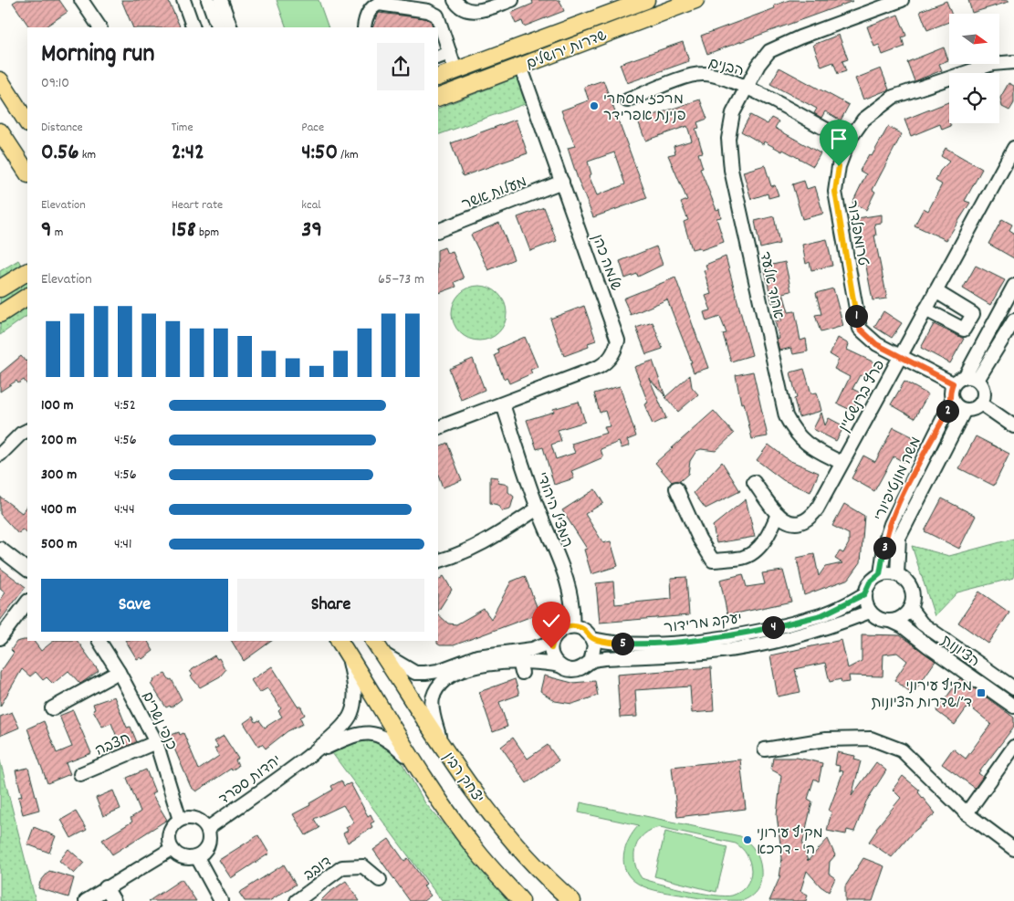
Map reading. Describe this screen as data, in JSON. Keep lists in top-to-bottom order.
{
  "streets": {
    "main road": ["שדרות ירושלים", "יצחק רבין"],
    "street": [
      "הבנים",
      "מעלות אשר",
      "טרומפלדור",
      "שלמה כהן",
      "אהוד אלעד",
      "פרץ ברנשטיין",
      "משה מונטיפיורי",
      "המציל היהודי",
      "יעקב מרידור",
      "הציונות",
      "כנפי נשרים",
      "חצבה",
      "יהדות ספרד",
      "דובב"
    ]
  },
  "crossings": [
    ["שדרות ירושלים", "שלמה כהן"],
    ["הבנים", "אהוד אלעד"],
    ["מעלות אשר", "שלמה כהן"],
    ["טרומפלדור", "פרץ ברנשטיין"],
    ["טרומפלדור", "משה מונטיפיורי"],
    ["שלמה כהן", "המציל היהודי"],
    ["אהוד אלעד", "פרץ ברנשטיין"],
    ["משה מונטיפיורי", "יעקב מרידור"],
    ["משה מונטיפיורי", "הציונות"],
    ["המציל היהודי", "יעקב מרידור"],
    ["יעקב מרידור", "הציונות"],
    ["כנפי נשרים", "חצבה"],
    ["כנפי נשרים", "יהדות ספרד"]
  ],
  "places": {
    "other": ["מרכז מסחרי פנינת אפרידר", "מקיף עירוני ה' - דרכא"],
    "transit": ["מקיף עירוני ד׳/שדרות הציונות"]
  },
  "north": "right",
  "page": {
    "heading": ["Morning run", "09:10"],
    "stats": [
      ["Distance", "0.56 km"],
      ["Time", "2:42"],
      ["Pace", "4:50 /km"],
      ["Elevation", "9 m"],
      ["Heart rate", "158 bpm"],
      ["kcal", "39"]
    ],
    "chart": ["Elevation", "65–73 m"],
    "pins": [
      "1",
      "2",
      "3",
      "4",
      "5"
    ],
    "list": [
      {
        "name": "100 m",
        "note": "4:52"
      },
      {
        "name": "200 m",
        "note": "4:56"
      },
      {
        "name": "300 m",
        "note": "4:56"
      },
      {
        "name": "400 m",
        "note": "4:44"
      },
      {
        "name": "500 m",
        "note": "4:41"
      }
    ],
    "buttons": ["Save", "Share"]
  }
}
